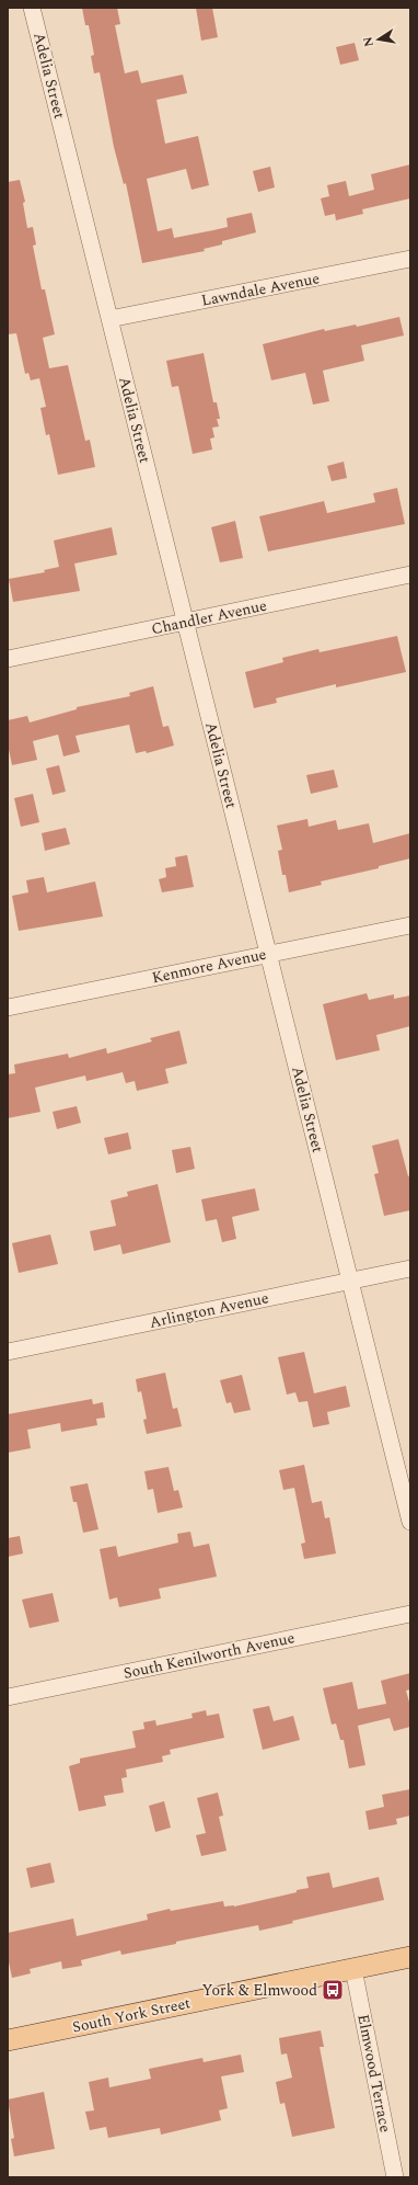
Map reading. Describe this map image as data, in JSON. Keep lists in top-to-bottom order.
{
  "streets": {
    "main road": ["South York Street"],
    "street": [
      "Adelia Street",
      "Lawndale Avenue",
      "Chandler Avenue",
      "Kenmore Avenue",
      "Arlington Avenue",
      "South Kenilworth Avenue",
      "Elmwood Terrace"
    ]
  },
  "crossings": [
    ["Adelia Street", "Lawndale Avenue"],
    ["Adelia Street", "Chandler Avenue"],
    ["Adelia Street", "Kenmore Avenue"],
    ["Adelia Street", "Arlington Avenue"],
    ["South York Street", "Elmwood Terrace"]
  ],
  "places": {
    "bus stop": ["York & Elmwood"]
  },
  "north": "left"
}
